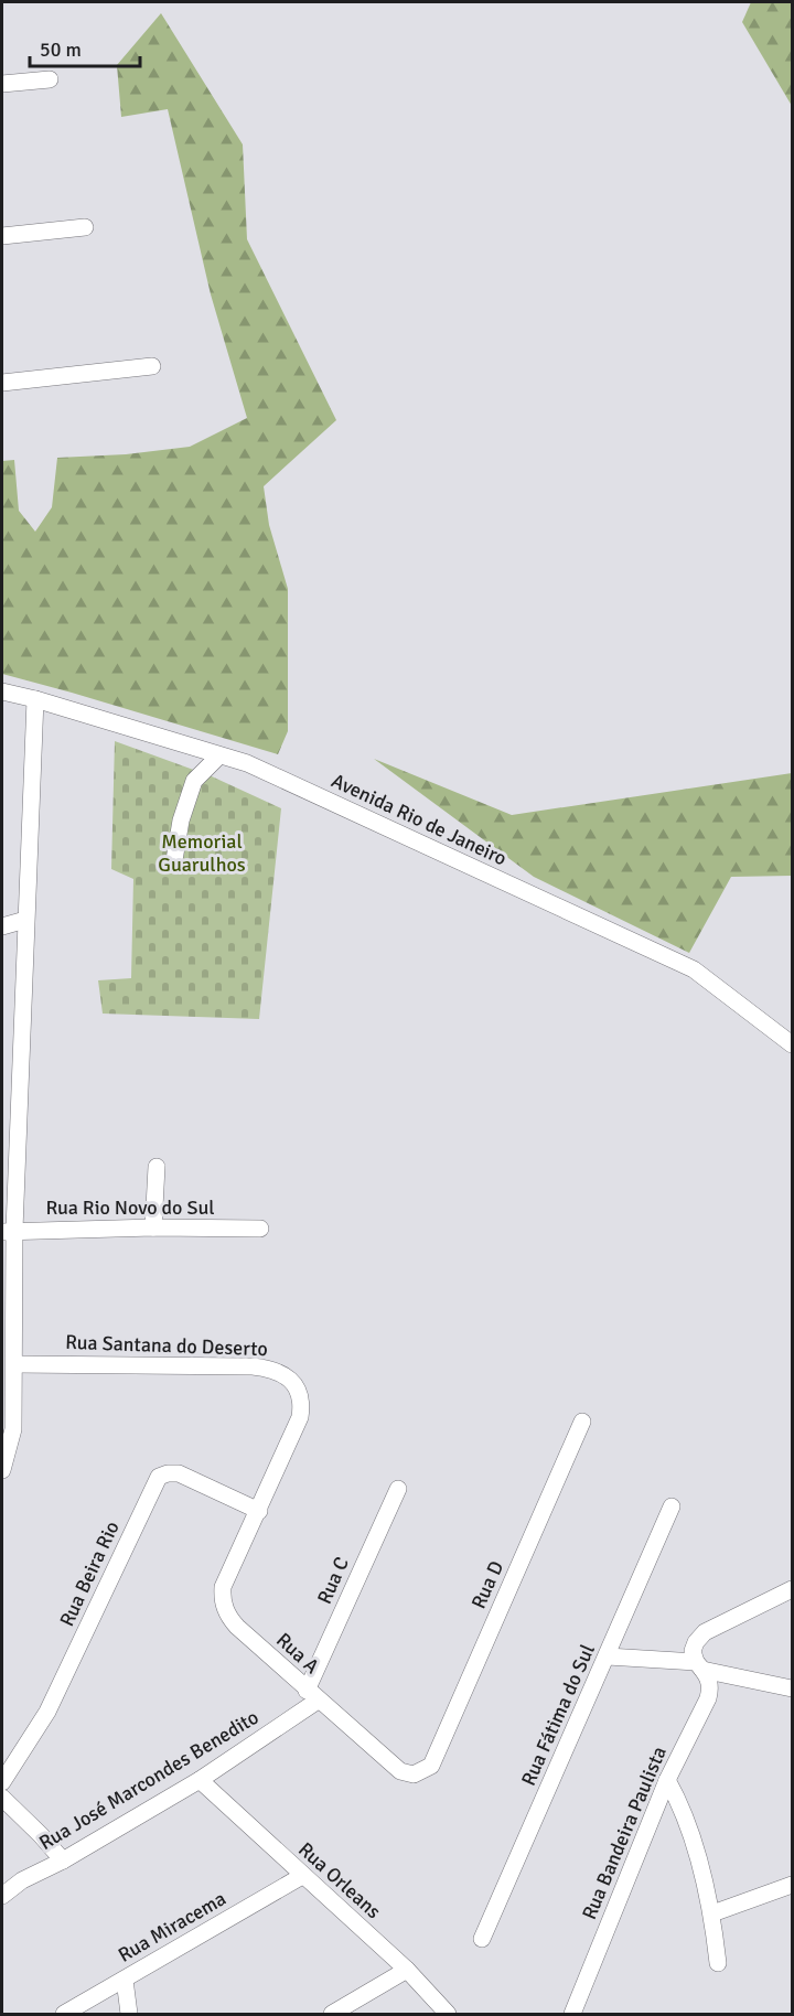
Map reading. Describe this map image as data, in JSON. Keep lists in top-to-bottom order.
{
  "streets": {
    "street": [
      "Avenida Rio de Janeiro",
      "Rua Rio Novo do Sul",
      "Rua Santana do Deserto",
      "Rua Beira Rio",
      "Rua C",
      "Rua D",
      "Rua A",
      "Rua Fátima do Sul",
      "Rua José Marcondes Benedito",
      "Rua Bandeira Paulista",
      "Rua Orleans",
      "Rua Miracema"
    ]
  },
  "crossings": [
    ["Rua Santana do Deserto", "Rua Beira Rio"],
    ["Rua Santana do Deserto", "Rua A"],
    ["Rua Beira Rio", "Rua A"],
    ["Rua C", "Rua A"],
    ["Rua C", "Rua José Marcondes Benedito"],
    ["Rua D", "Rua A"],
    ["Rua A", "Rua José Marcondes Benedito"],
    ["Rua José Marcondes Benedito", "Rua Orleans"],
    ["Rua Orleans", "Rua Miracema"]
  ],
  "parks": ["Memorial Guarulhos"],
  "scale_bar": "50 m"
}
